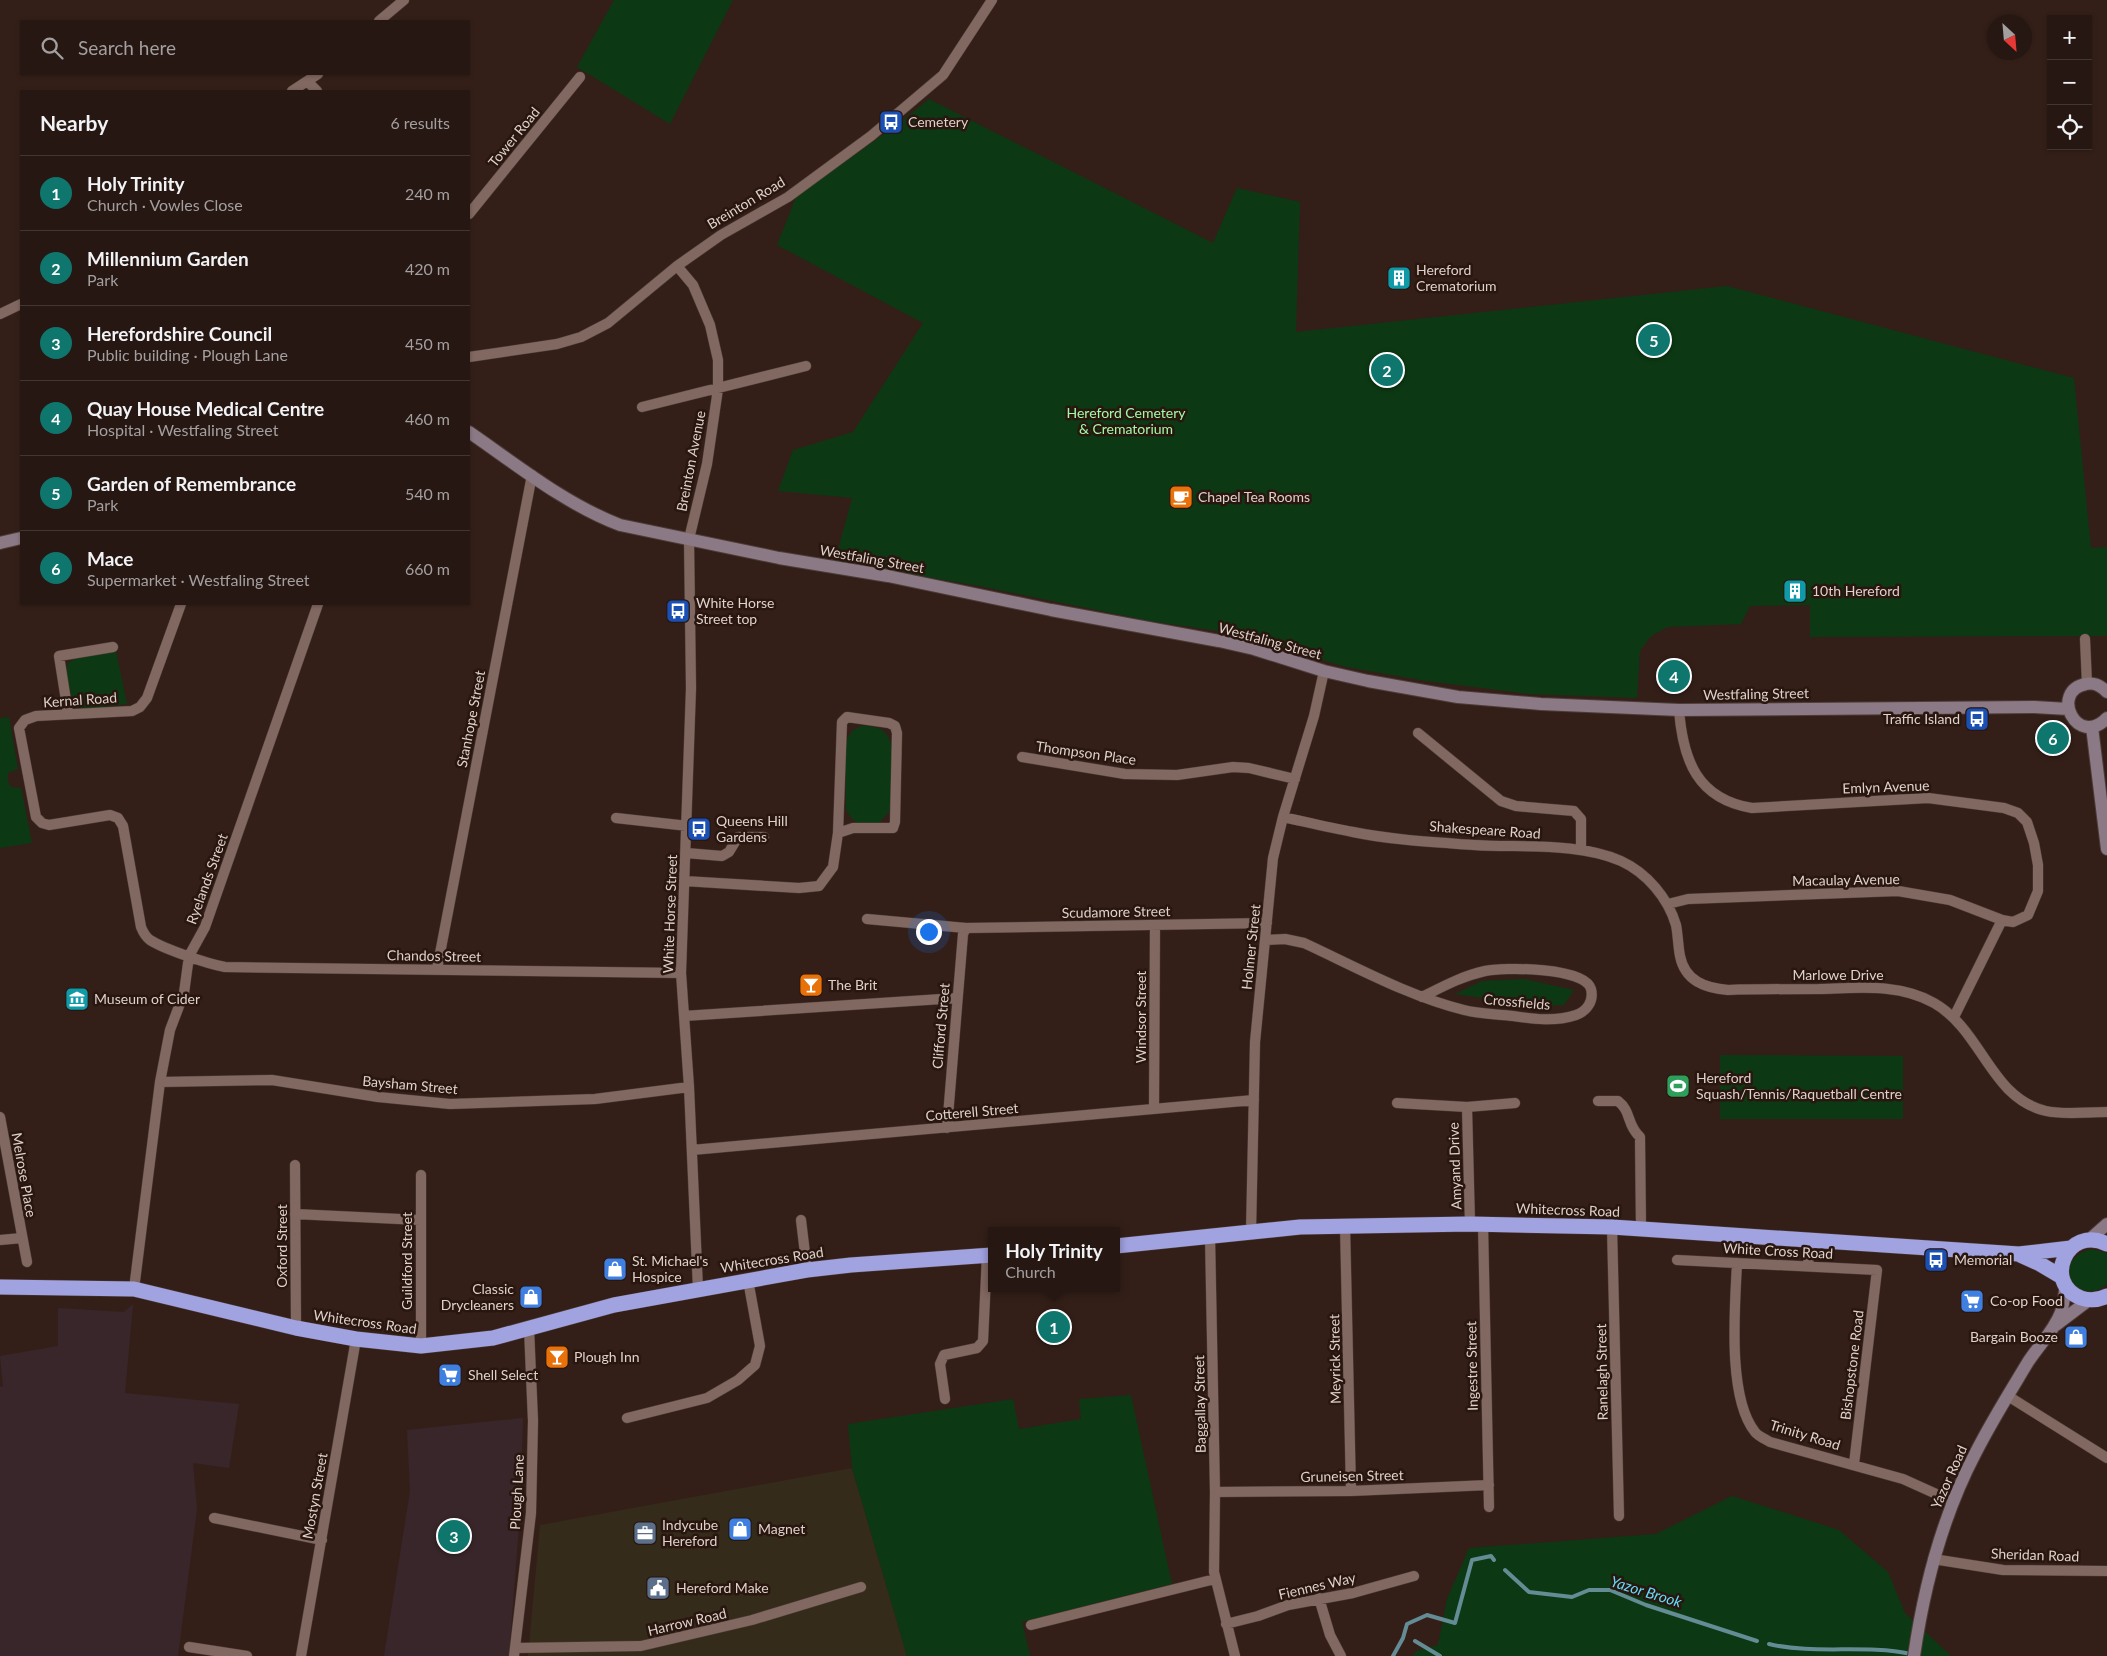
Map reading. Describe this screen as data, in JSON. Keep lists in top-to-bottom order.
{
  "streets": {
    "highway": ["Whitecross Road"],
    "street": [
      "Tower Road",
      "Breinton Road",
      "Breinton Avenue",
      "Westfaling Street",
      "Kernal Road",
      "Stanhope Street",
      "Thompson Place",
      "Emlyn Avenue",
      "Shakespeare Road",
      "Ryelands Street",
      "Macaulay Avenue",
      "Scudamore Street",
      "White Horse Street",
      "Holmer Street",
      "Chandos Street",
      "Marlowe Drive",
      "Crossfields",
      "Windsor Street",
      "Clifford Street",
      "Baysham Street",
      "Cotterell Street",
      "Amyand Drive",
      "Melrose Place",
      "Oxford Street",
      "White Cross Road",
      "Guildford Street",
      "Meyrick Street",
      "Bishopstone Road",
      "Ingestre Street",
      "Ranelagh Street",
      "Baggallay Street",
      "Trinity Road",
      "Gruneisen Street",
      "Yazor Road",
      "Plough Lane",
      "Mostyn Street",
      "Sheridan Road",
      "Fiennes Way",
      "Harrow Road"
    ]
  },
  "crossings": [
    ["Breinton Road", "Breinton Avenue"],
    ["Breinton Avenue", "Westfaling Street"],
    ["Breinton Avenue", "White Horse Street"],
    ["Westfaling Street", "Stanhope Street"],
    ["Westfaling Street", "Emlyn Avenue"],
    ["Westfaling Street", "White Horse Street"],
    ["Westfaling Street", "Holmer Street"],
    ["Kernal Road", "Ryelands Street"],
    ["Kernal Road", "Chandos Street"],
    ["Stanhope Street", "Chandos Street"],
    ["Thompson Place", "Holmer Street"],
    ["Emlyn Avenue", "Macaulay Avenue"],
    ["Shakespeare Road", "Macaulay Avenue"],
    ["Shakespeare Road", "Holmer Street"],
    ["Shakespeare Road", "Marlowe Drive"],
    ["Ryelands Street", "Chandos Street"],
    ["Ryelands Street", "Baysham Street"],
    ["Ryelands Street", "Whitecross Road"],
    ["Macaulay Avenue", "Marlowe Drive"],
    ["Scudamore Street", "Holmer Street"],
    ["Scudamore Street", "Windsor Street"],
    ["Scudamore Street", "Clifford Street"],
    ["White Horse Street", "Chandos Street"],
    ["White Horse Street", "Baysham Street"],
    ["White Horse Street", "Cotterell Street"],
    ["White Horse Street", "Whitecross Road"],
    ["Holmer Street", "Crossfields"],
    ["Holmer Street", "Cotterell Street"],
    ["Holmer Street", "Whitecross Road"],
    ["Windsor Street", "Cotterell Street"],
    ["Clifford Street", "Cotterell Street"],
    ["Amyand Drive", "Whitecross Road"],
    ["Amyand Drive", "Ingestre Street"],
    ["Whitecross Road", "Oxford Street"],
    ["Whitecross Road", "Guildford Street"],
    ["Whitecross Road", "Meyrick Street"],
    ["Whitecross Road", "Ingestre Street"],
    ["Whitecross Road", "Ranelagh Street"],
    ["Whitecross Road", "Baggallay Street"],
    ["Whitecross Road", "Yazor Road"],
    ["Whitecross Road", "Plough Lane"],
    ["Whitecross Road", "Mostyn Street"],
    ["White Cross Road", "Bishopstone Road"],
    ["White Cross Road", "Trinity Road"],
    ["Meyrick Street", "Gruneisen Street"],
    ["Bishopstone Road", "Trinity Road"],
    ["Ingestre Street", "Gruneisen Street"],
    ["Baggallay Street", "Gruneisen Street"],
    ["Baggallay Street", "Fiennes Way"],
    ["Trinity Road", "Yazor Road"],
    ["Yazor Road", "Sheridan Road"],
    ["Plough Lane", "Harrow Road"]
  ],
  "water": ["Yazor Brook"],
  "parks": ["Hereford Cemetery & Crematorium"],
  "places": {
    "bus stop": [
      "Cemetery",
      "White Horse Street top",
      "Traffic Island",
      "Queens Hill Gardens",
      "Memorial"
    ],
    "building": ["Hereford Crematorium", "10th Hereford"],
    "cafe": ["Chapel Tea Rooms"],
    "bar": ["The Brit", "Plough Inn"],
    "museum": ["Museum of Cider"],
    "sports": ["Hereford Squash/Tennis/Raquetball Centre"],
    "shop": [
      "St. Michael's Hospice",
      "Classic Drycleaners",
      "Bargain Booze",
      "Magnet"
    ],
    "supermarket": ["Co-op Food", "Shell Select"],
    "office": ["Indycube Hereford"],
    "public building": ["Hereford Make"]
  },
  "north": "bottom right",
  "page": {
    "map_buttons": ["+", "−"],
    "search": "Search here",
    "heading": ["Nearby", "6 results"],
    "list": [
      {
        "mark": "1",
        "name": "Holy Trinity",
        "note": "Church · Vowles Close",
        "value": "240 m"
      },
      {
        "mark": "2",
        "name": "Millennium Garden",
        "note": "Park",
        "value": "420 m"
      },
      {
        "mark": "3",
        "name": "Herefordshire Council",
        "note": "Public building · Plough Lane",
        "value": "450 m"
      },
      {
        "mark": "4",
        "name": "Quay House Medical Centre",
        "note": "Hospital · Westfaling Street",
        "value": "460 m"
      },
      {
        "mark": "5",
        "name": "Garden of Remembrance",
        "note": "Park",
        "value": "540 m"
      },
      {
        "mark": "6",
        "name": "Mace",
        "note": "Supermarket · Westfaling Street",
        "value": "660 m"
      }
    ],
    "pins": [
      "5",
      "2",
      "4",
      "6",
      "1",
      "3"
    ],
    "popup": ["Holy Trinity", "Church"]
  }
}
